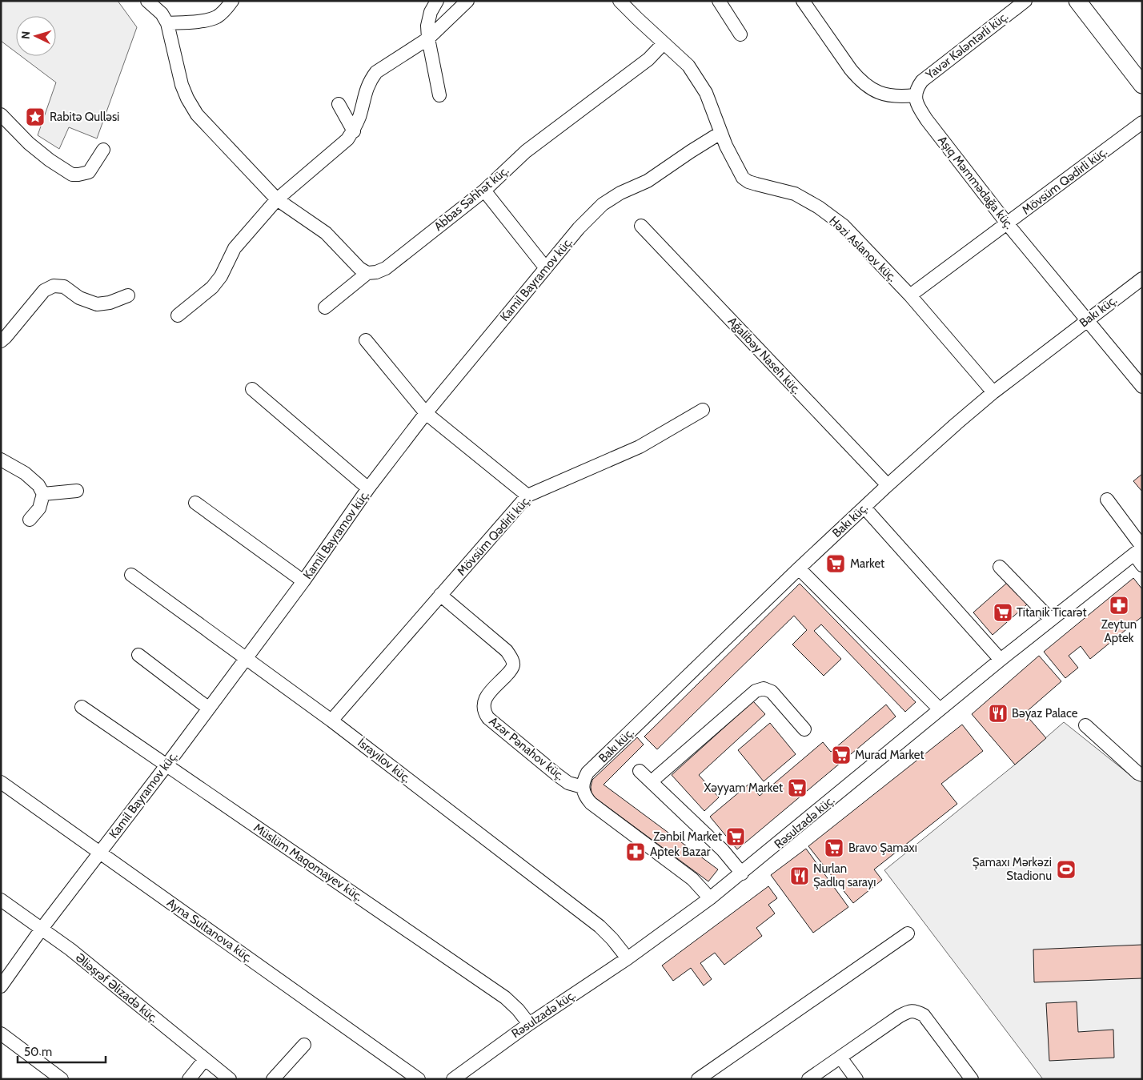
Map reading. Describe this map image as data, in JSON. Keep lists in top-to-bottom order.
{
  "streets": {
    "street": [
      "Yavər Kələntərli küç.",
      "Mövsüm Qədirli küç.",
      "Aşıq Məmmədağa küç.",
      "Abbas Səhhət küç.",
      "Həzi Aslanov küç.",
      "Kamil Bayramov küç.",
      "Bakı küç.",
      "Ağalibəy Naseh küç.",
      "Azər Pənahov küç.",
      "İsrayılov küç.",
      "Rəsulzadə küç.",
      "Müslüm Maqomayev küç.",
      "Ayna Sultanova küç.",
      "Əliəşrəf Əlizadə küç."
    ]
  },
  "crossings": [
    ["Yavər Kələntərli küç.", "Aşıq Məmmədağa küç."],
    ["Mövsüm Qədirli küç.", "Aşıq Məmmədağa küç."],
    ["Mövsüm Qədirli küç.", "Həzi Aslanov küç."],
    ["Mövsüm Qədirli küç.", "Azər Pənahov küç."],
    ["Mövsüm Qədirli küç.", "İsrayılov küç."],
    ["Aşıq Məmmədağa küç.", "Bakı küç."],
    ["Abbas Səhhət küç.", "Həzi Aslanov küç."],
    ["Həzi Aslanov küç.", "Kamil Bayramov küç."],
    ["Həzi Aslanov küç.", "Bakı küç."],
    ["Kamil Bayramov küç.", "İsrayılov küç."],
    ["Kamil Bayramov küç.", "Müslüm Maqomayev küç."],
    ["Kamil Bayramov küç.", "Ayna Sultanova küç."],
    ["Kamil Bayramov küç.", "Əliəşrəf Əlizadə küç."],
    ["Bakı küç.", "Ağalibəy Naseh küç."],
    ["Bakı küç.", "Azər Pənahov küç."],
    ["İsrayılov küç.", "Rəsulzadə küç."],
    ["Rəsulzadə küç.", "Müslüm Maqomayev küç."]
  ],
  "places": {
    "place": ["Rabitə Qulləsi"],
    "supermarket": [
      "Market",
      "Titanik Ticarət",
      "Murad Market",
      "Xəyyam Market",
      "Zənbil Market",
      "Bravo Şamaxı"
    ],
    "pharmacy": ["Zeytun Aptek", "Aptek Bazar"],
    "restaurant": ["Bəyaz Palace", "Nurlan Şadlıq sarayı"],
    "sports": ["Şamaxı Mərkəzi Stadionu"]
  },
  "scale_bar": "50 m",
  "north": "left"
}
